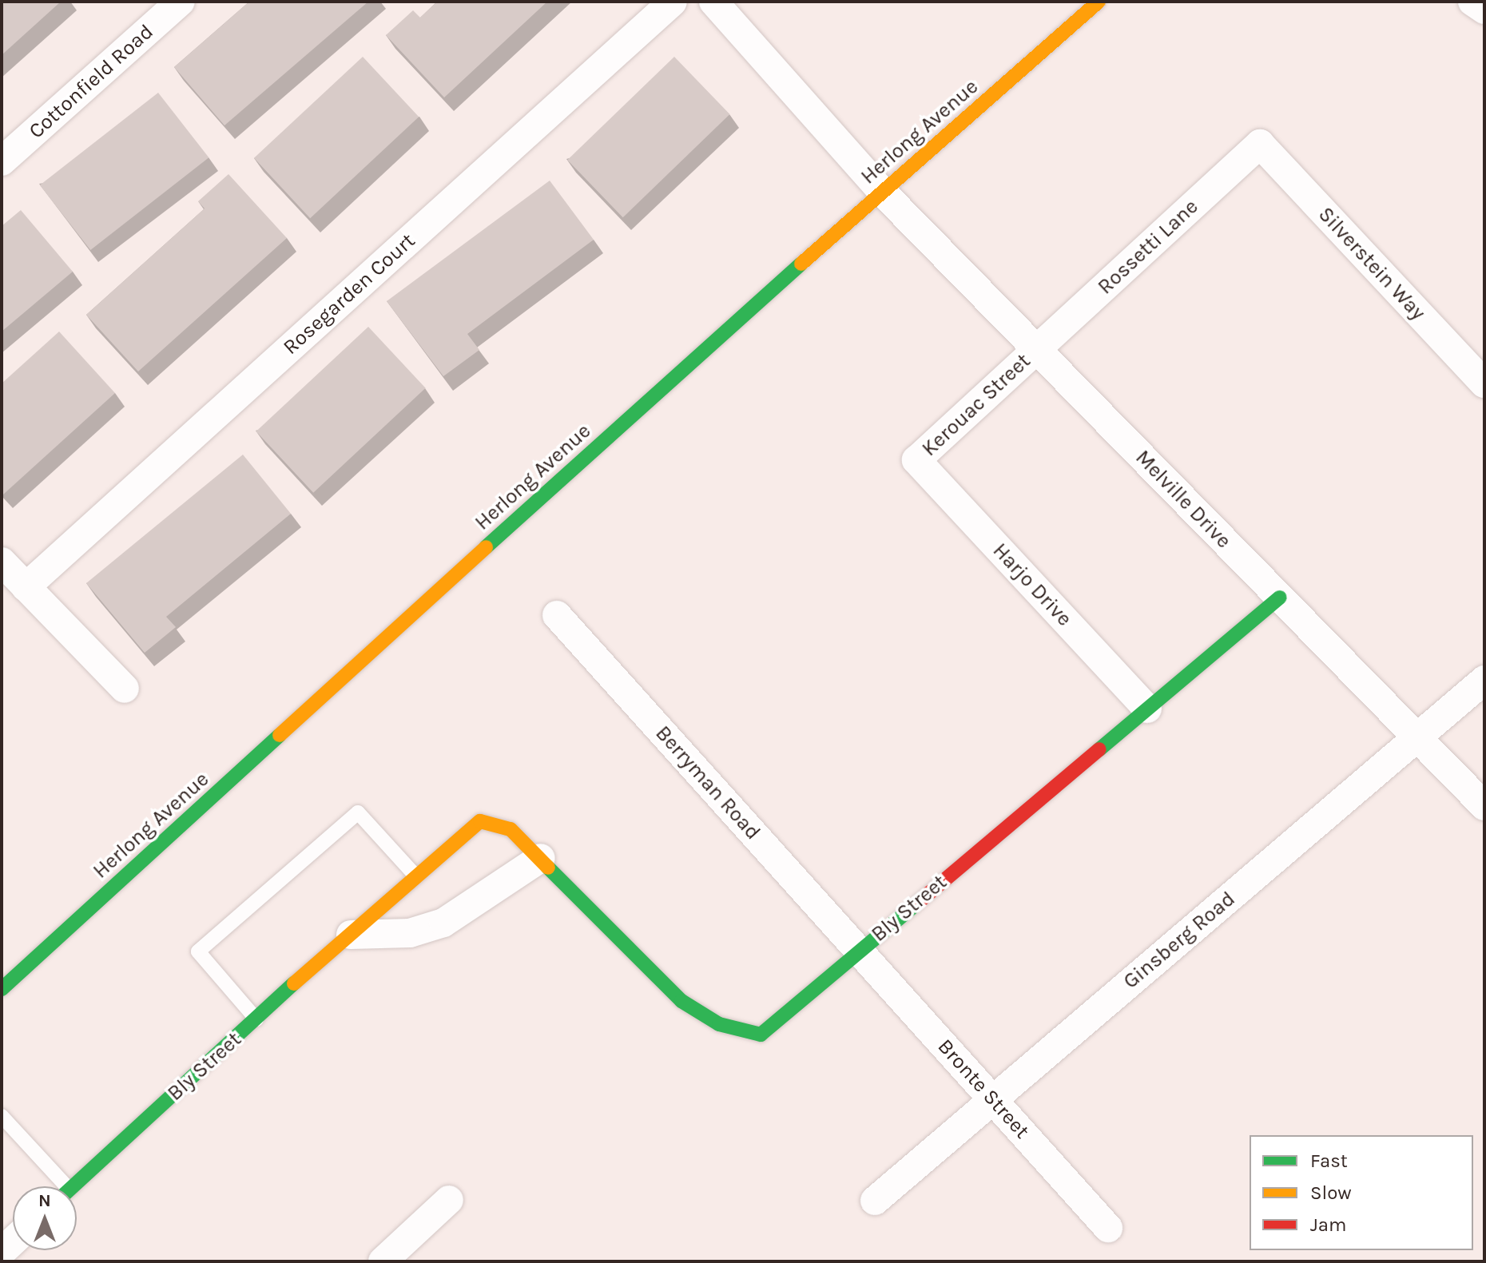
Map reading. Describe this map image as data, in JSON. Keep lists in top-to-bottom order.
{
  "streets": {
    "street": [
      "Cottonfield Road",
      "Herlong Avenue",
      "Rossetti Lane",
      "Silverstein Way",
      "Rosegarden Court",
      "Kerouac Street",
      "Melville Drive",
      "Harjo Drive",
      "Berryman Road",
      "Bly Street",
      "Ginsberg Road",
      "Bronte Street"
    ]
  },
  "crossings": [
    ["Herlong Avenue", "Melville Drive"],
    ["Rossetti Lane", "Silverstein Way"],
    ["Rossetti Lane", "Kerouac Street"],
    ["Rossetti Lane", "Melville Drive"],
    ["Kerouac Street", "Melville Drive"],
    ["Kerouac Street", "Harjo Drive"],
    ["Melville Drive", "Bly Street"],
    ["Melville Drive", "Ginsberg Road"],
    ["Harjo Drive", "Bly Street"],
    ["Berryman Road", "Bly Street"],
    ["Berryman Road", "Bronte Street"],
    ["Bly Street", "Bronte Street"],
    ["Ginsberg Road", "Bronte Street"]
  ],
  "legend": ["Fast", "Slow", "Jam"],
  "north": "top"
}
